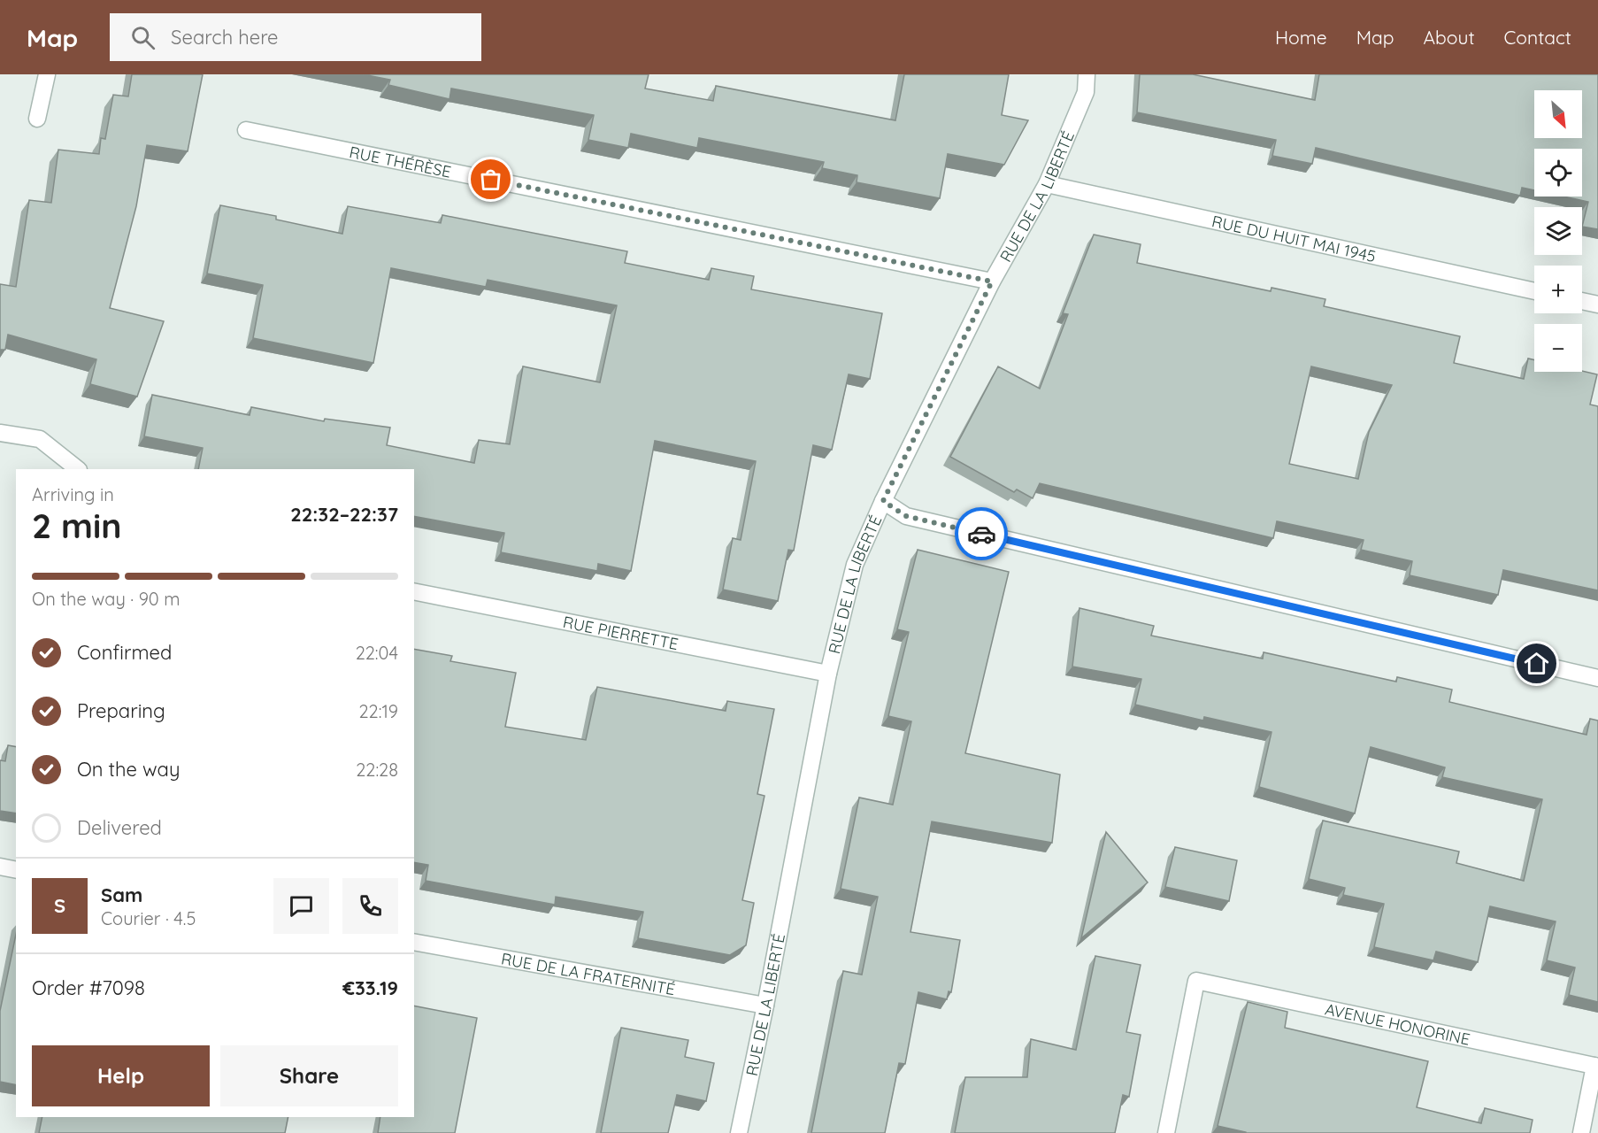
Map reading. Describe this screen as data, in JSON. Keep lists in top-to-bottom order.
{
  "streets": {
    "street": [
      "RUE THÉRÈSE",
      "RUE DE LA LIBERTÉ",
      "RUE DU HUIT MAI 1945",
      "RUE PIERRETTE",
      "RUE DE LA FRATERNITÉ",
      "AVENUE HONORINE"
    ]
  },
  "crossings": [
    ["RUE THÉRÈSE", "RUE DE LA LIBERTÉ"],
    ["RUE DE LA LIBERTÉ", "RUE DU HUIT MAI 1945"],
    ["RUE DE LA LIBERTÉ", "RUE PIERRETTE"],
    ["RUE DE LA LIBERTÉ", "RUE DE LA FRATERNITÉ"]
  ],
  "north": "bottom right",
  "page": {
    "header": "Map",
    "search": "Search here",
    "nav": [
      "Home",
      "Map",
      "About",
      "Contact"
    ],
    "map_buttons": ["+", "−"],
    "heading": ["2 min", "Arriving in", "22:32–22:37"],
    "panel": [
      "Sam",
      "Courier · 4.5",
      "Order #7098",
      "€33.19"
    ],
    "bar": "On the way · 90 m",
    "list": [
      ["Confirmed", "22:04"],
      ["Preparing", "22:19"],
      ["On the way", "22:28"],
      "Delivered"
    ],
    "round": "S",
    "buttons": ["Help", "Share"]
  }
}
